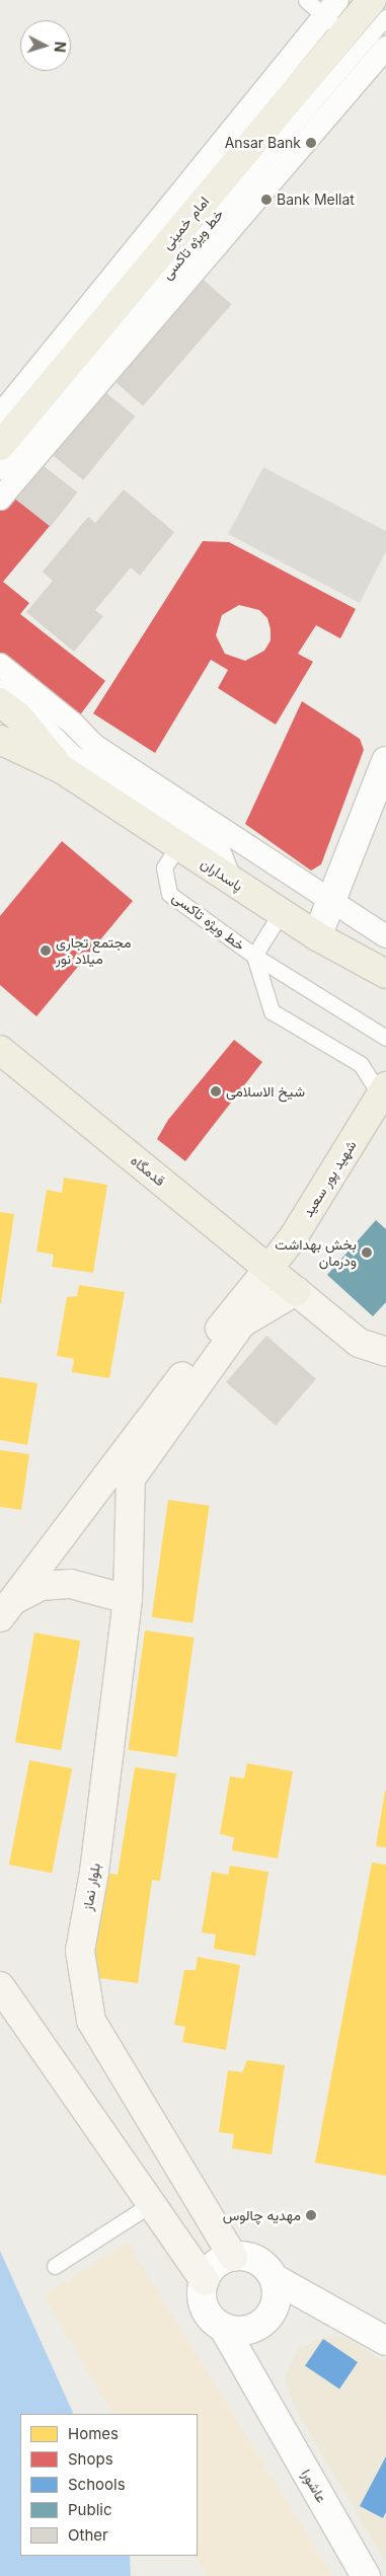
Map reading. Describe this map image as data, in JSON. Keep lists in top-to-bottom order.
{
  "streets": {
    "main road": [
      "امام خمینی",
      "پاسداران",
      "قدمگاه",
      "شهید پور سعید",
      "بلوار نماز"
    ],
    "street": ["عاشورا"],
    "lane": ["خط ویژه تاکسی"]
  },
  "crossings": [
    ["خط ویژه تاکسی", "پاسداران"],
    ["خط ویژه تاکسی", "شهید پور سعید"],
    ["قدمگاه", "شهید پور سعید"],
    ["قدمگاه", "بلوار نماز"],
    ["بلوار نماز", "عاشورا"]
  ],
  "places": [
    "Ansar Bank",
    "Bank Mellat",
    "مجتمع تجاری میلاد نور",
    "شیخ الاسلامی",
    "بخش بهداشت ودرمان",
    "مهدیه چالوس"
  ],
  "legend": [
    "Homes",
    "Shops",
    "Schools",
    "Public",
    "Other"
  ],
  "north": "right"
}
